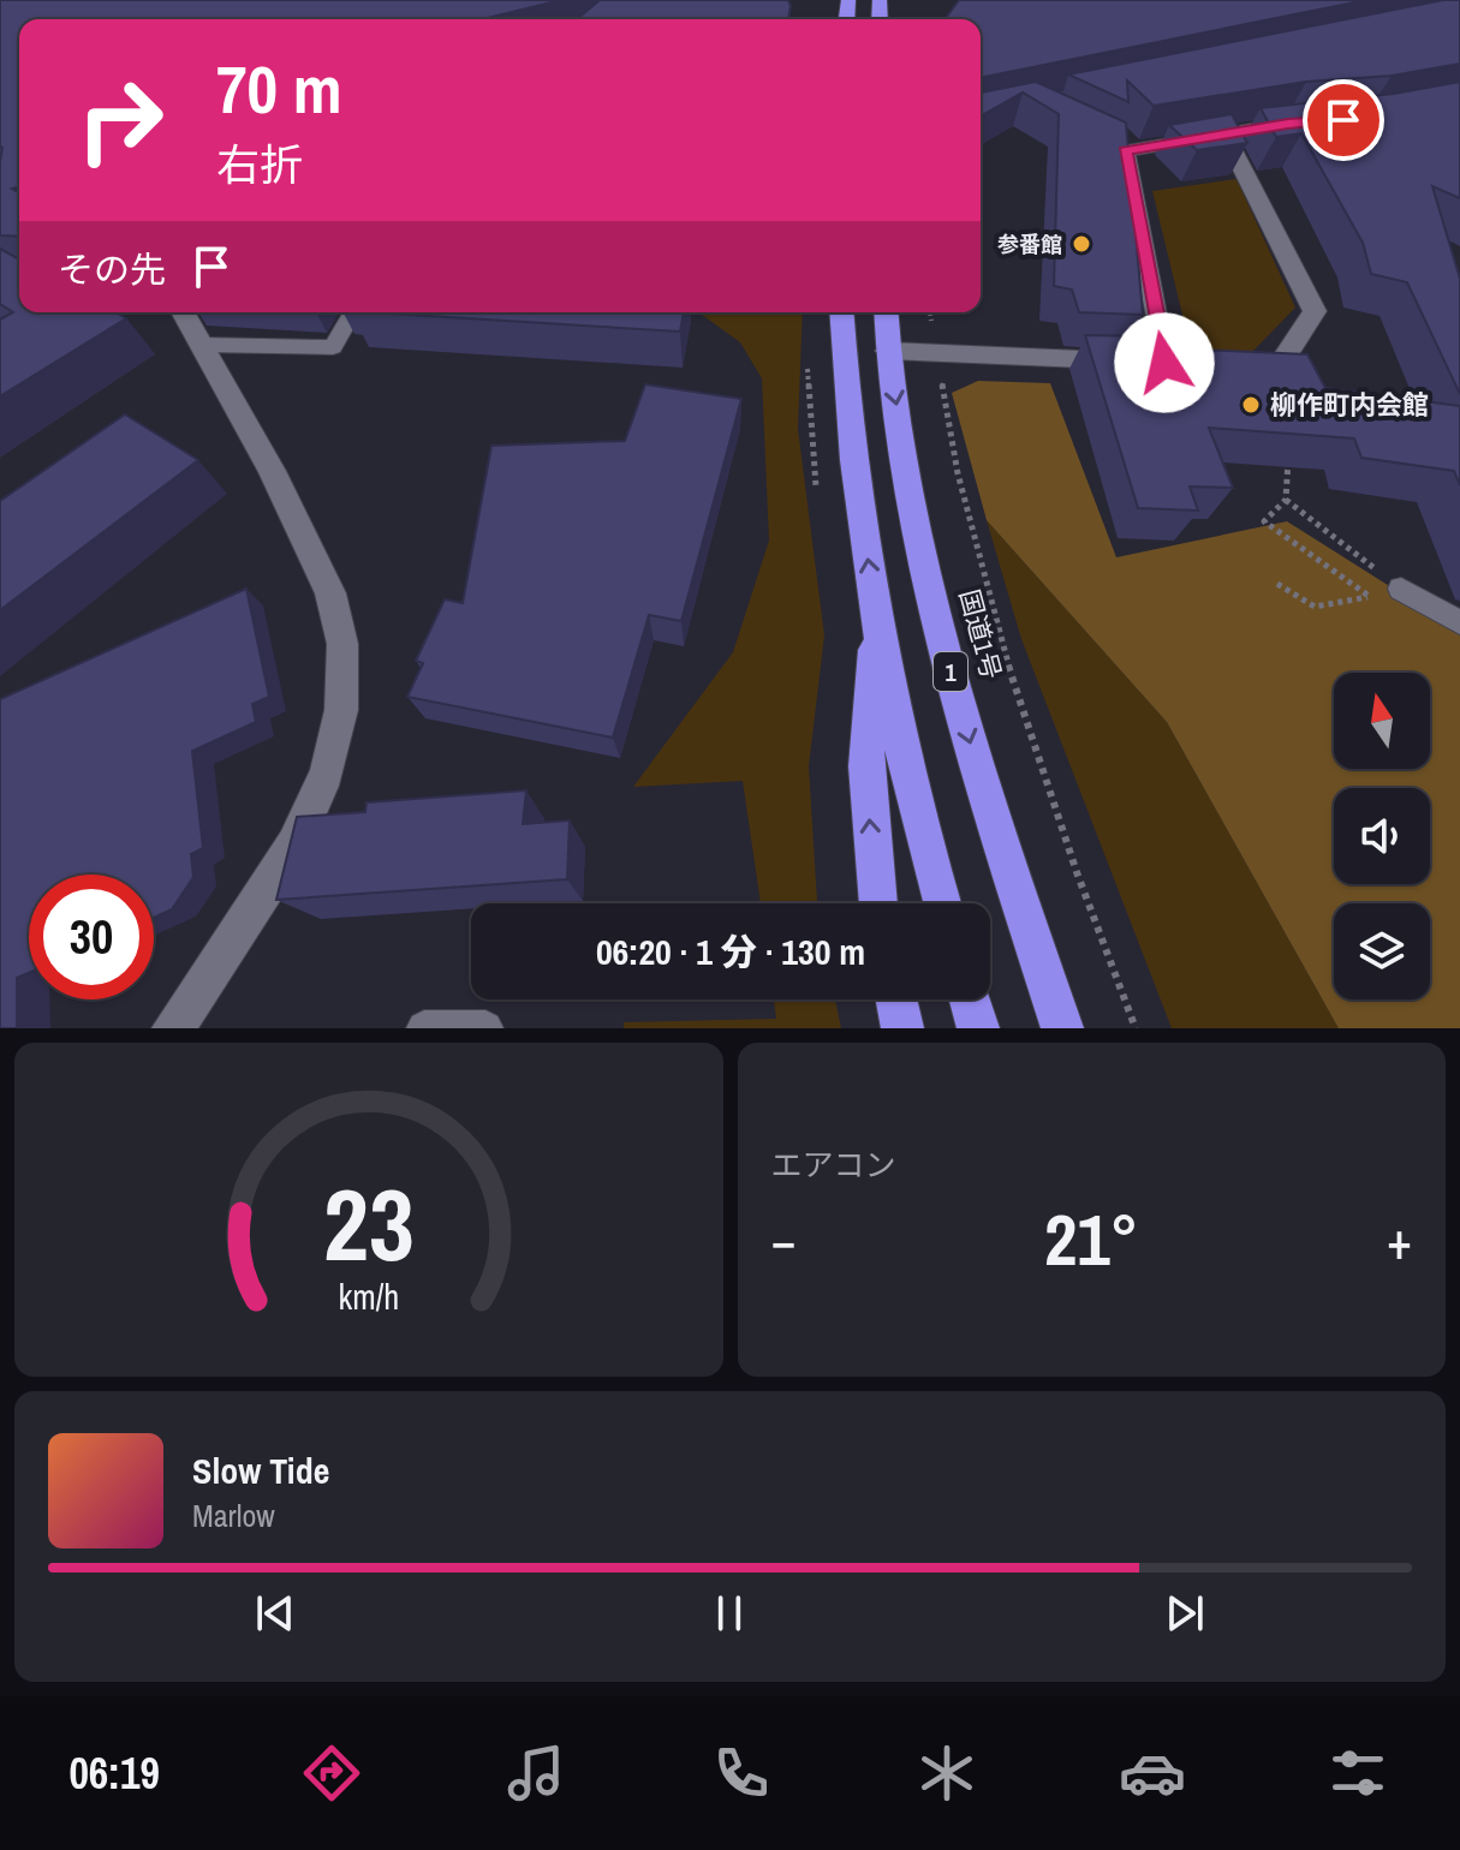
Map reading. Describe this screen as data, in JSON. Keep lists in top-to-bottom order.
{
  "streets": {
    "highway": ["国道1号", "1"]
  },
  "places": ["参番館", "柳作町内会館"],
  "north": "top",
  "page": {
    "turn": ["70 m", "右折"],
    "then": "その先",
    "limit": "30",
    "trip": "06:20 · 1 分 · 130 m",
    "tile": "エアコン",
    "heat": ["−", "21°", "+"],
    "song": ["Slow Tide", "Marlow"],
    "tabs": "06:19",
    "gauge": ["23", "km/h"]
  }
}
